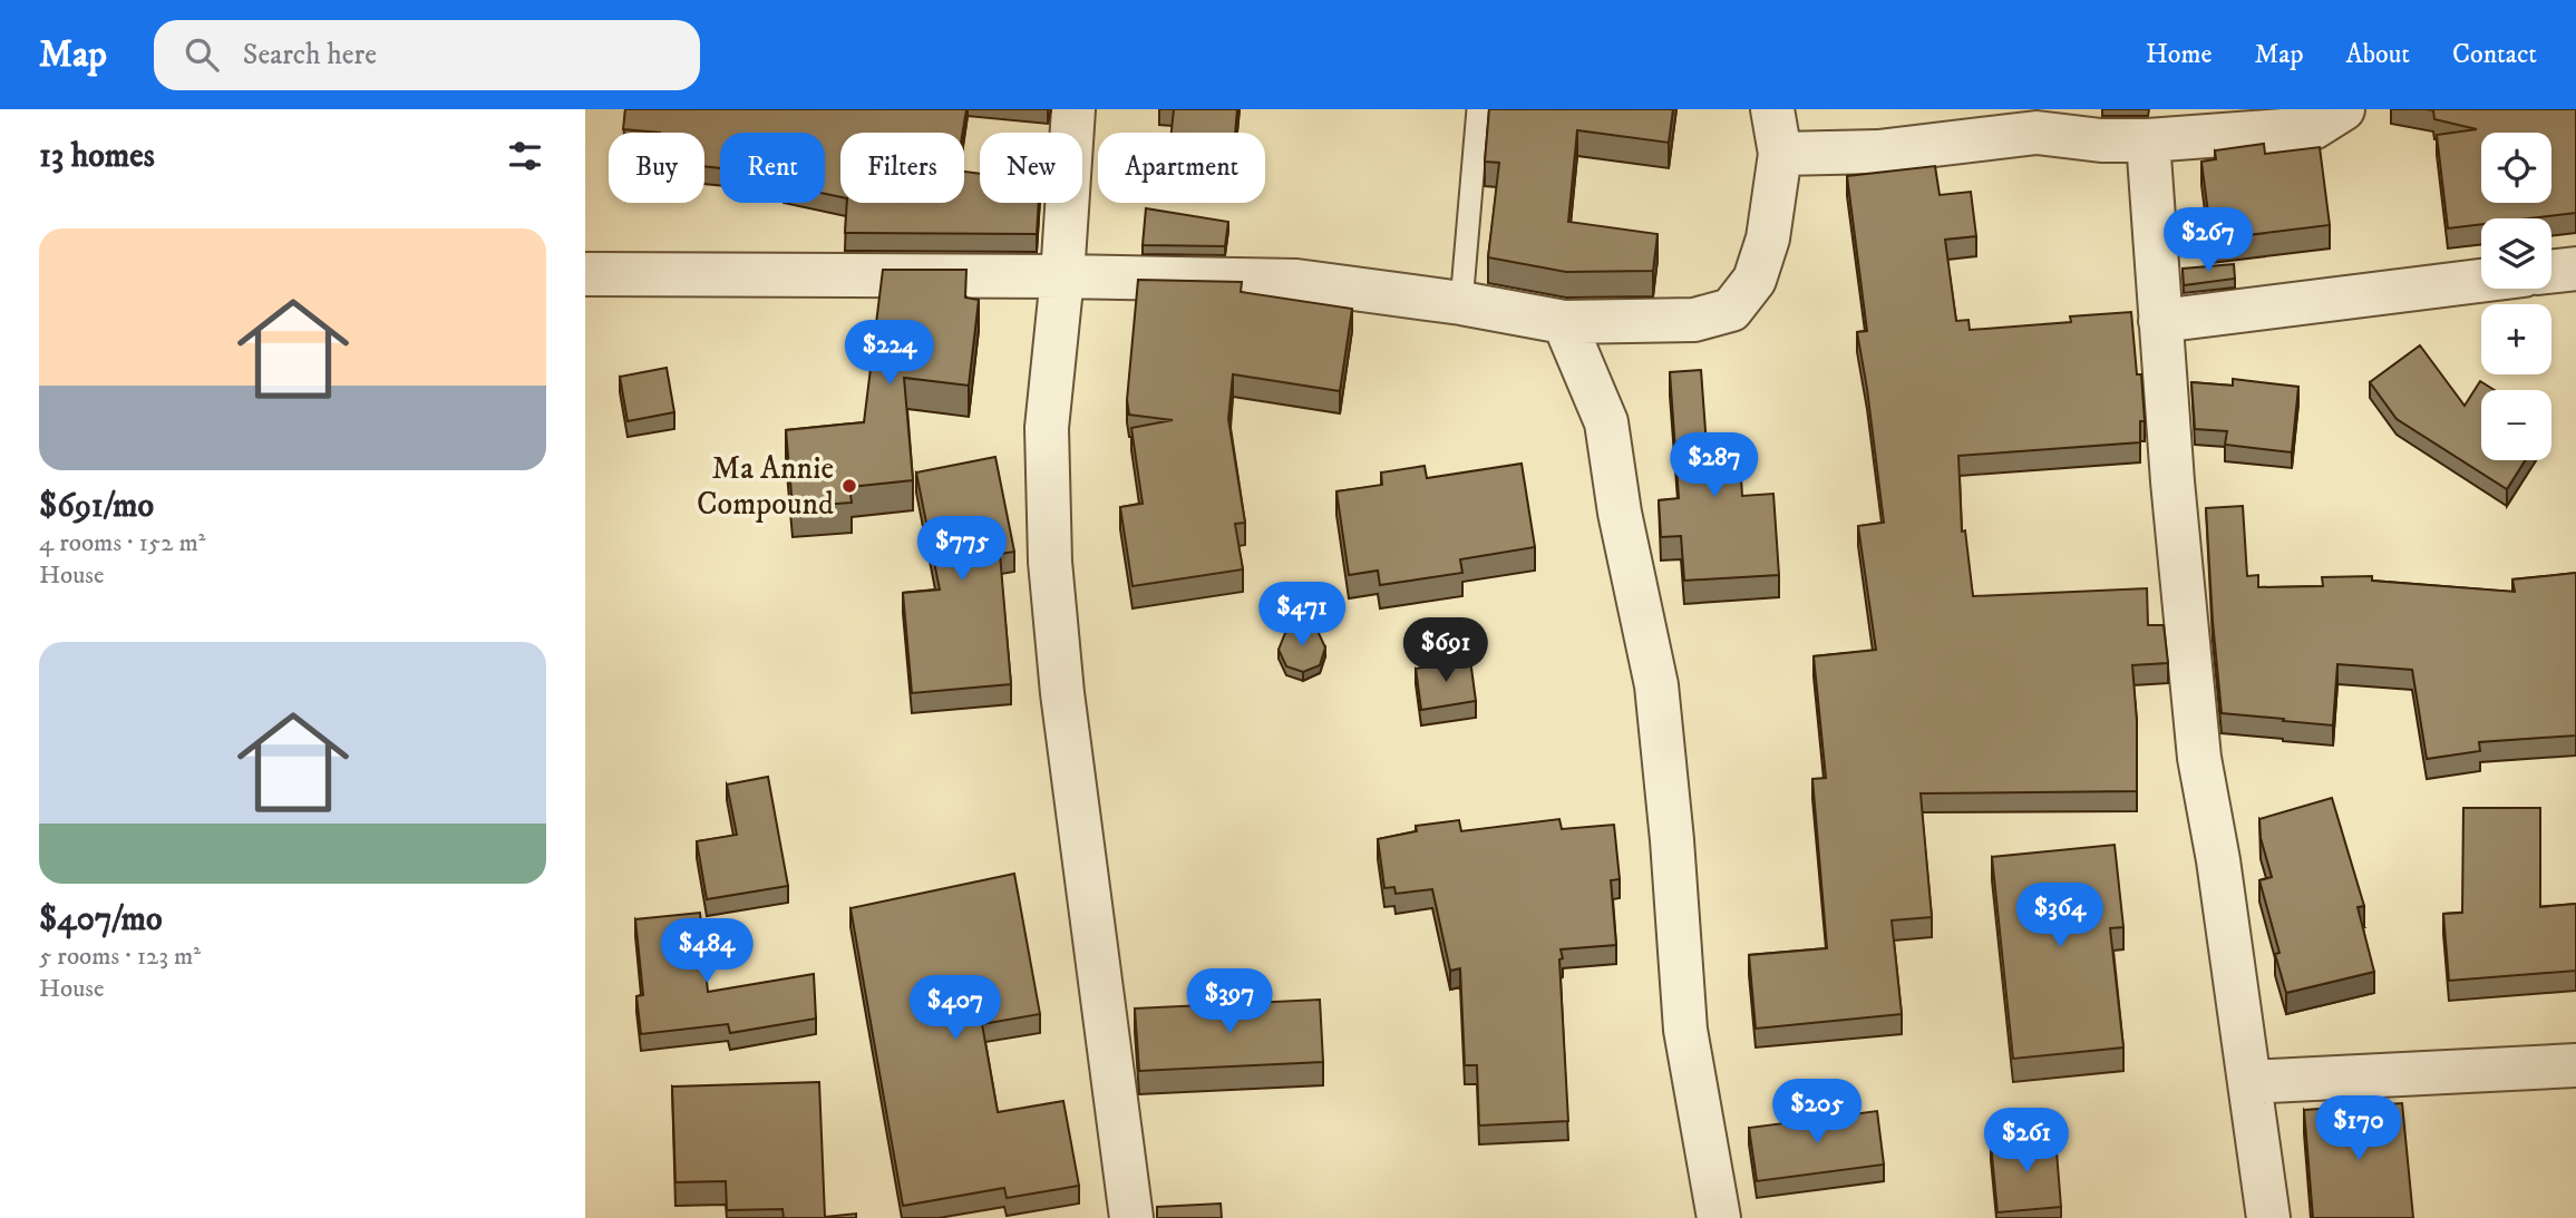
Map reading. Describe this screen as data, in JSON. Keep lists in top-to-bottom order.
{
  "places": ["Ma Annie Compound"],
  "page": {
    "header": "Map",
    "search": "Search here",
    "nav": [
      "Home",
      "Map",
      "About",
      "Contact"
    ],
    "heading": "13 homes",
    "map_buttons": ["+", "−"],
    "chip": [
      "Buy",
      "Rent",
      "Filters",
      "New",
      "Apartment"
    ],
    "list": [
      {
        "name": "$691/mo",
        "note": "4 rooms · 152 m² · House"
      },
      {
        "name": "$407/mo",
        "note": "5 rooms · 123 m² · House"
      }
    ],
    "price": [
      "$267",
      "$224",
      "$287",
      "$775",
      "$471",
      "$691",
      "$364",
      "$484",
      "$397",
      "$407",
      "$205",
      "$170",
      "$261"
    ]
  }
}
